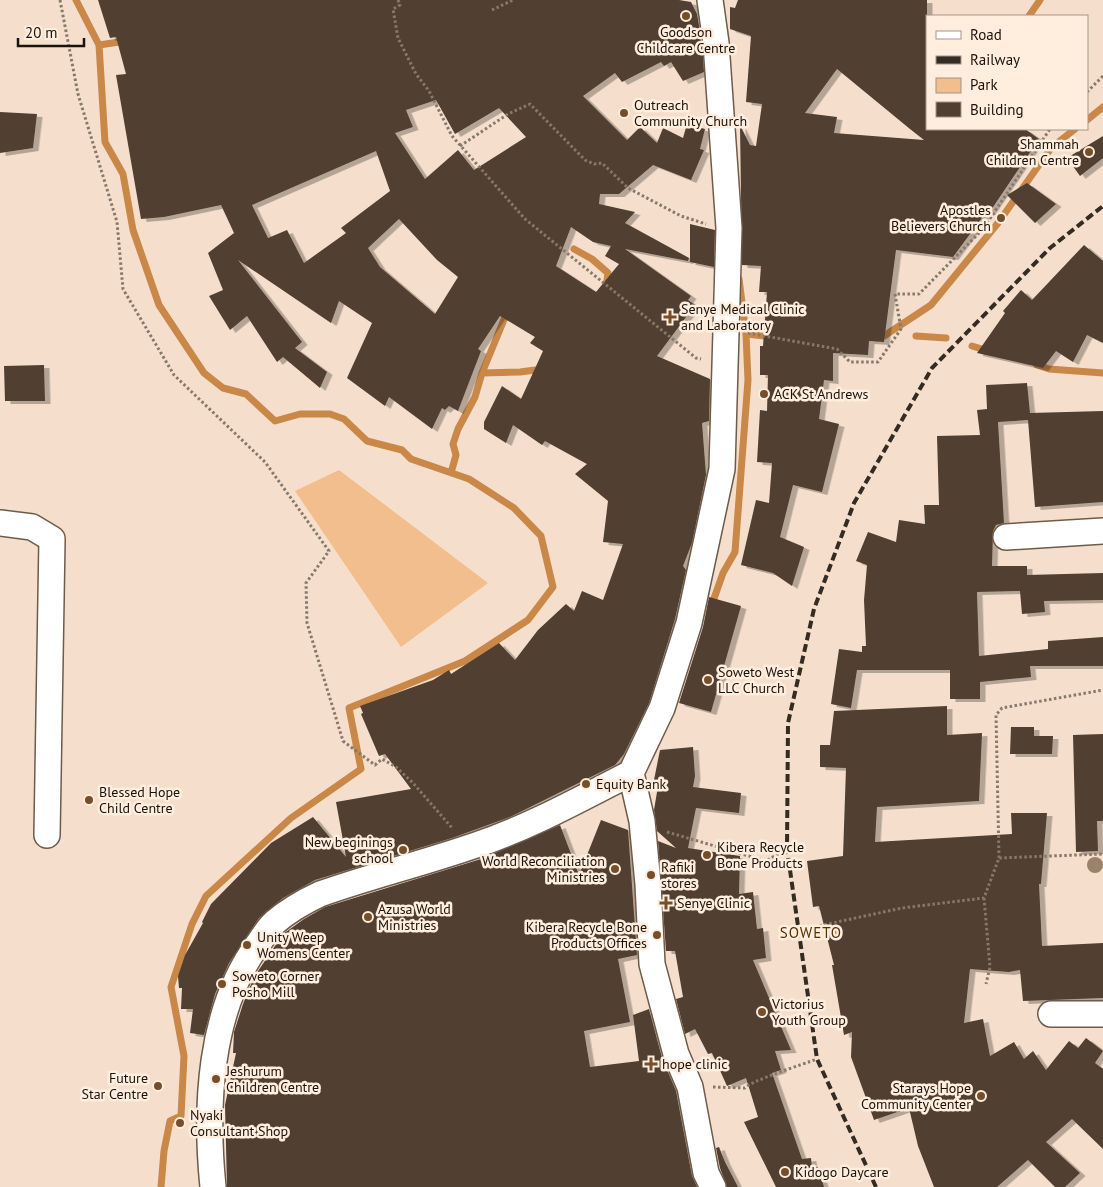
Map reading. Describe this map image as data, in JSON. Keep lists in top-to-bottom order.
{
  "districts": ["SOWETO"],
  "places": {
    "other": [
      "Goodson Childcare Centre",
      "Outreach Community Church",
      "Shammah Children Centre",
      "Apostles Believers Church",
      "ACK St Andrews",
      "Soweto West LLC Church",
      "Equity Bank",
      "Blessed Hope Child Centre",
      "New beginings school",
      "Kibera Recycle Bone Products",
      "World Reconciliation Ministries",
      "Rafiki stores",
      "Azusa World Ministries",
      "Kibera Recycle Bone Products Offices",
      "Unity Weep Womens Center",
      "Soweto Corner Posho Mill",
      "Victorius Youth Group",
      "Jeshurum Children Centre",
      "Future Star Centre",
      "Starays Hope Community Center",
      "Nyaki Consultant Shop",
      "Kidogo Daycare"
    ],
    "health": ["Senye Medical Clinic and Laboratory", "Senye Clinic", "hope clinic"]
  },
  "legend": [
    "Road",
    "Railway",
    "Park",
    "Building"
  ],
  "scale_bar": "20 m"
}
